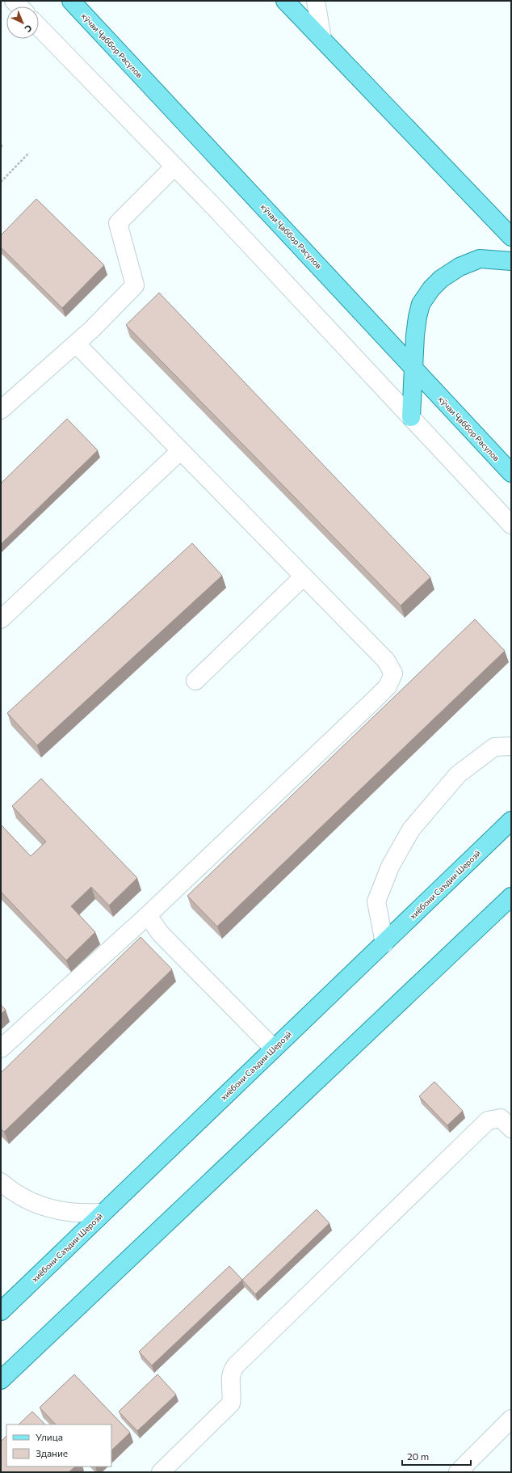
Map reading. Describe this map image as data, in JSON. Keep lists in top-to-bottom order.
{
  "streets": {
    "main road": ["кӯчаи Ҷаббор Расулов", "хиёбони Саъдии Шерозӣ"]
  },
  "legend": ["Улица", "Здание"],
  "scale_bar": "20 m",
  "north": "bottom right"
}
